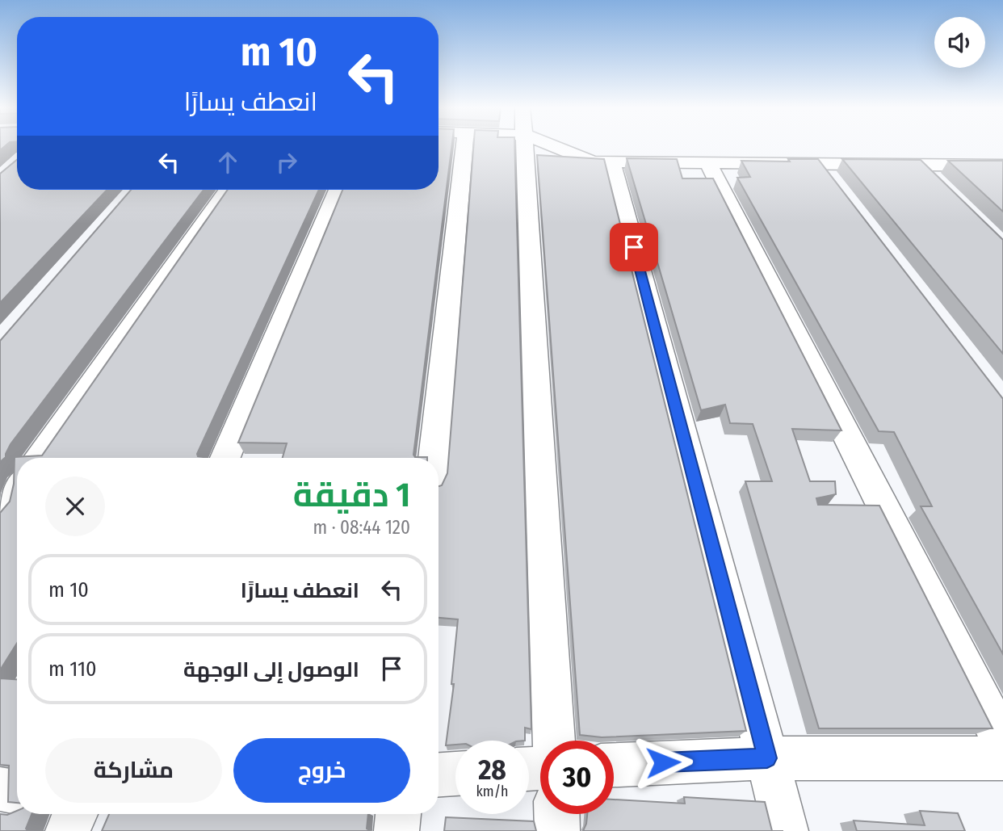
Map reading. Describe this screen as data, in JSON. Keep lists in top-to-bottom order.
{
  "page": {
    "turn": ["10 m", "انعطف يسارًا"],
    "heading": ["1 دقيقة", "120 m · 08:44"],
    "list": [
      {
        "name": "انعطف يسارًا",
        "value": "10 m"
      },
      {
        "name": "الوصول إلى الوجهة",
        "value": "110 m"
      }
    ],
    "buttons": ["خروج", "مشاركة"],
    "speed": "28 km/h",
    "limit": "30"
  }
}
